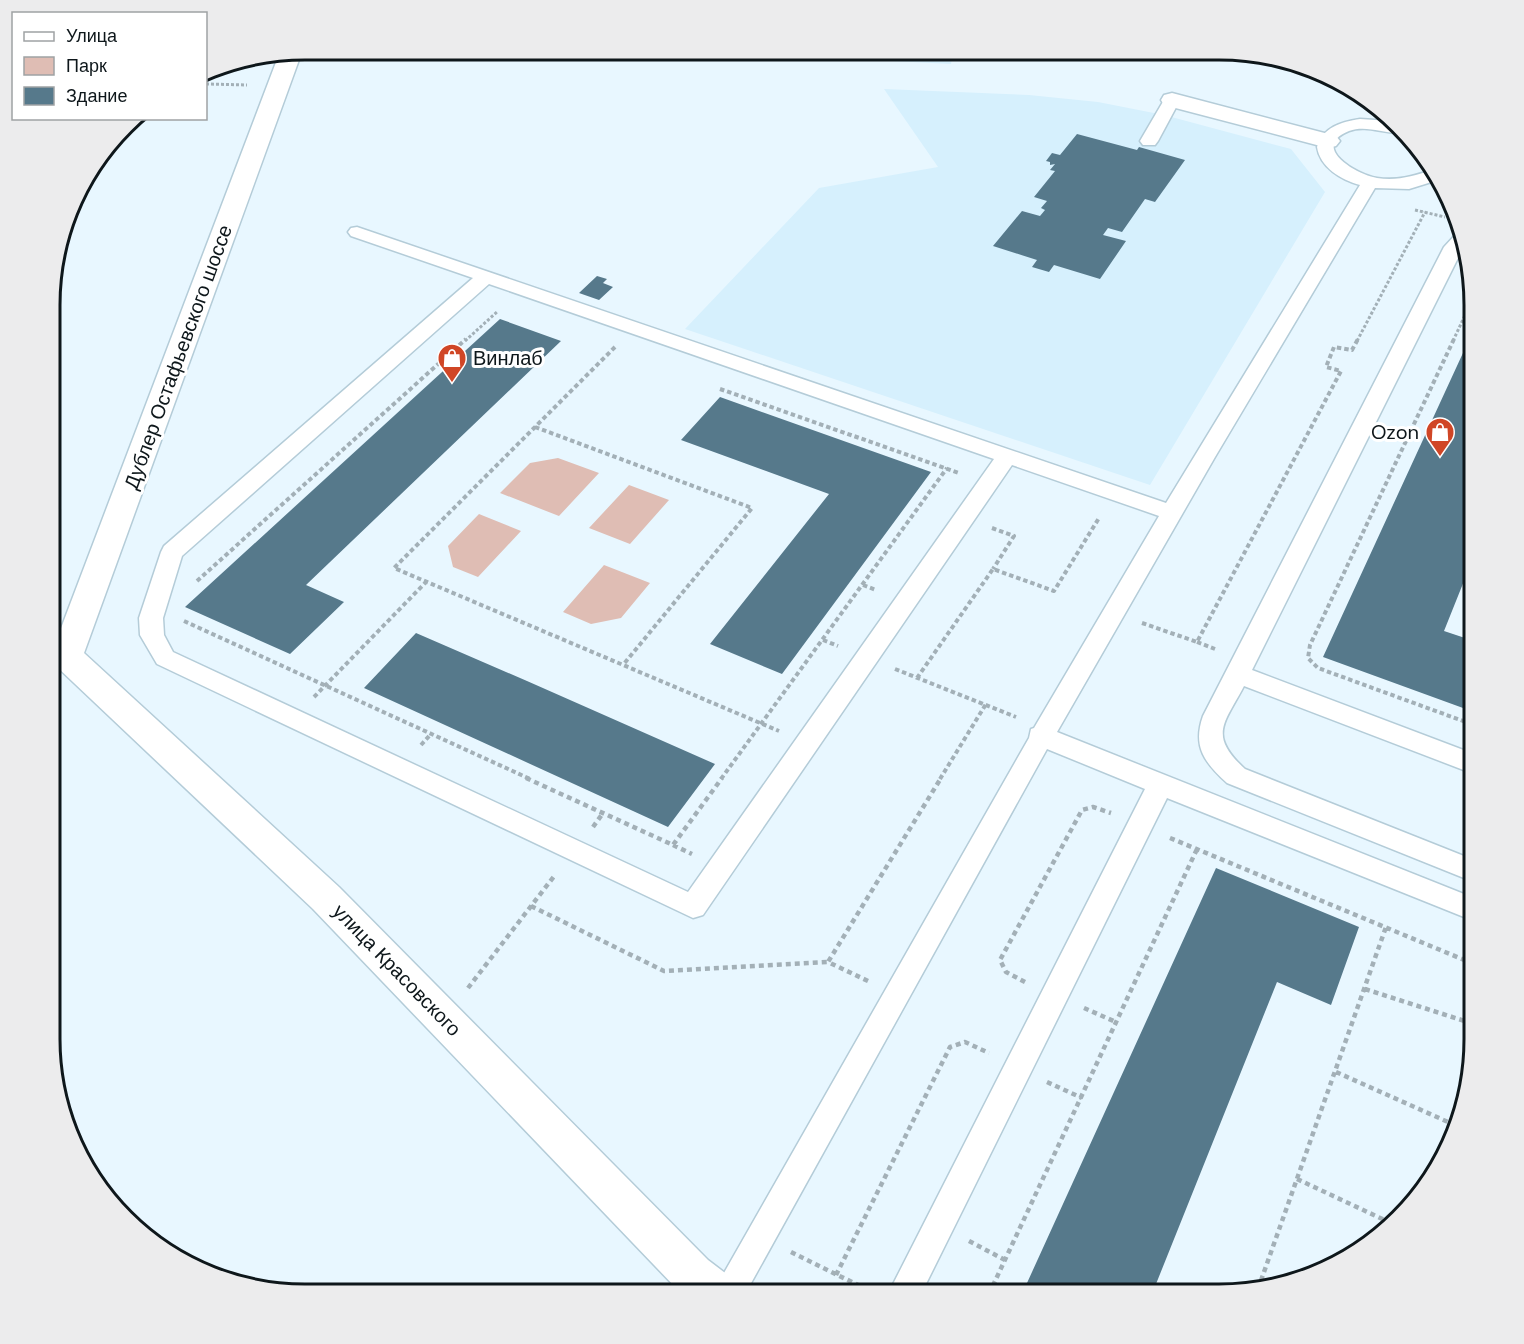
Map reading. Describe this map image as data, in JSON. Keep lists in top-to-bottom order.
{
  "streets": {
    "street": ["Дублер Остафьевского шоссе", "улица Красовского"]
  },
  "crossings": [
    ["Дублер Остафьевского шоссе", "улица Красовского"]
  ],
  "places": {
    "shop": ["Винлаб", "Ozon"]
  },
  "legend": ["Улица", "Парк", "Здание"]
}
